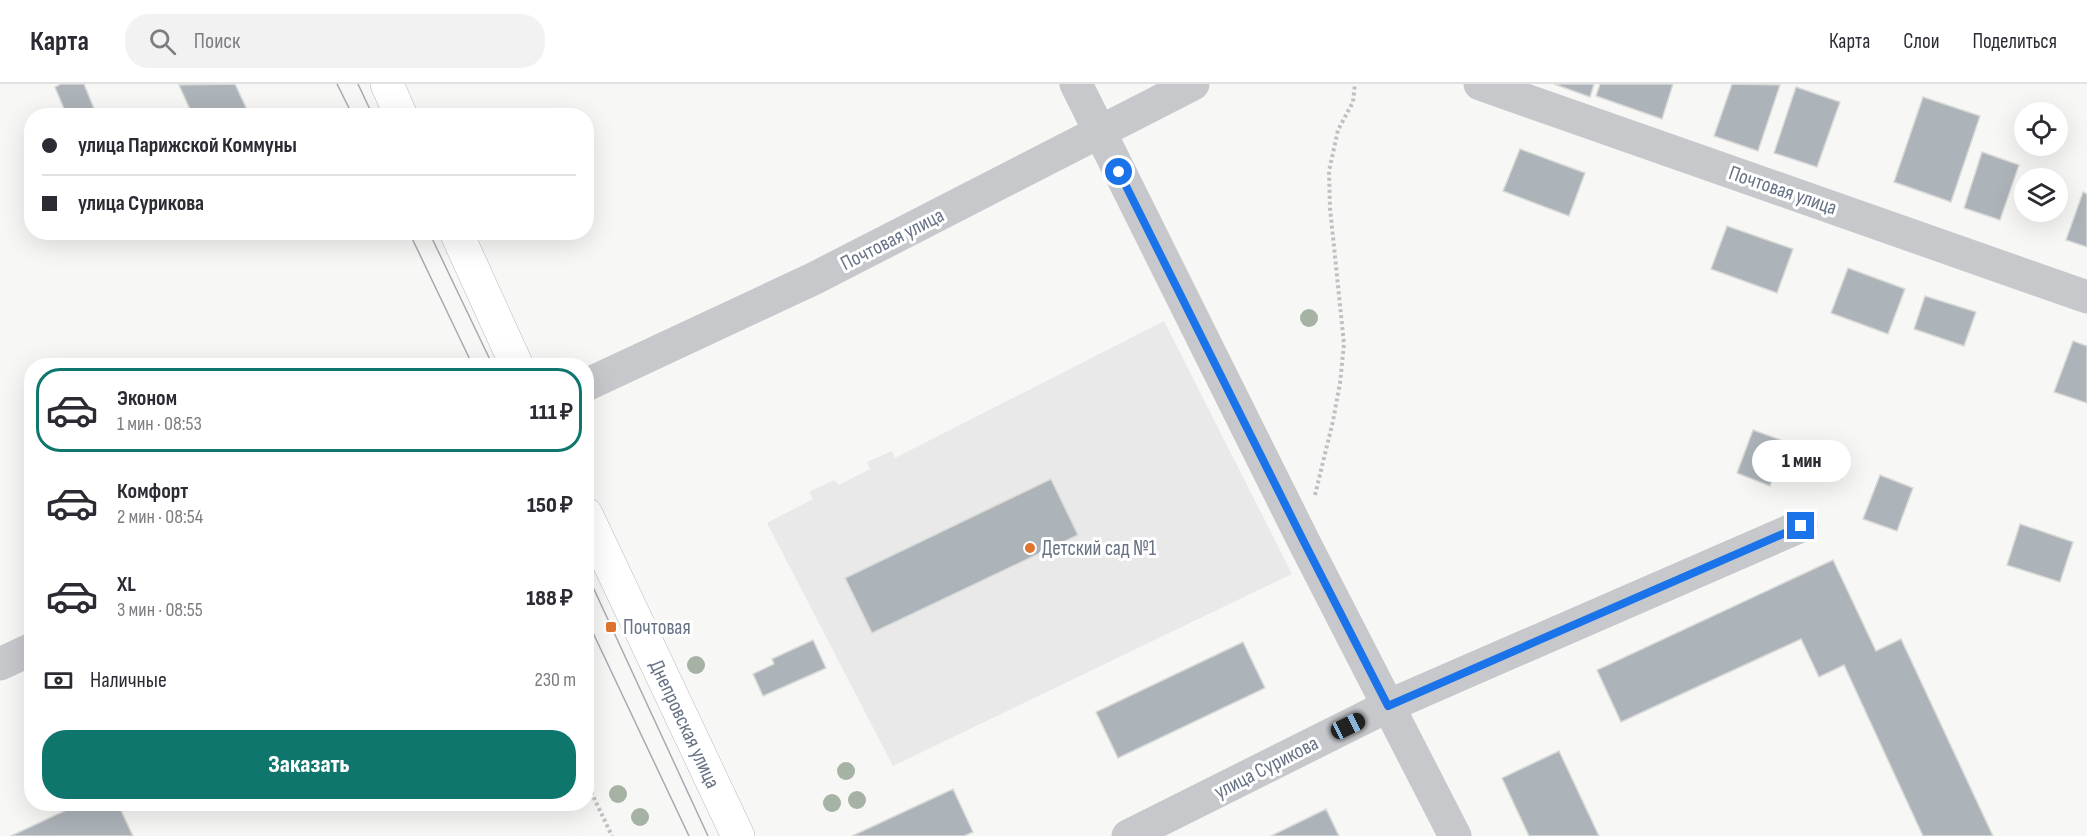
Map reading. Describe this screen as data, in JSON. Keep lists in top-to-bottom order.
{
  "streets": {
    "street": ["Почтовая улица", "Днепровская улица", "улица Сурикова"]
  },
  "places": {
    "other": ["Детский сад №1"],
    "transit": ["Почтовая"]
  },
  "page": {
    "header": "Карта",
    "search": "Поиск",
    "nav": ["Карта", "Слои", "Поделиться"],
    "banner": ["улица Парижской Коммуны", "улица Сурикова"],
    "list": [
      {
        "name": "Эконом",
        "note": "1 мин · 08:53",
        "value": "111 ₽"
      },
      {
        "name": "Комфорт",
        "note": "2 мин · 08:54",
        "value": "150 ₽"
      },
      {
        "name": "XL",
        "note": "3 мин · 08:55",
        "value": "188 ₽"
      }
    ],
    "bubble": "1 мин",
    "pay": ["Наличные", "230 m"],
    "buttons": "Заказать"
  }
}
